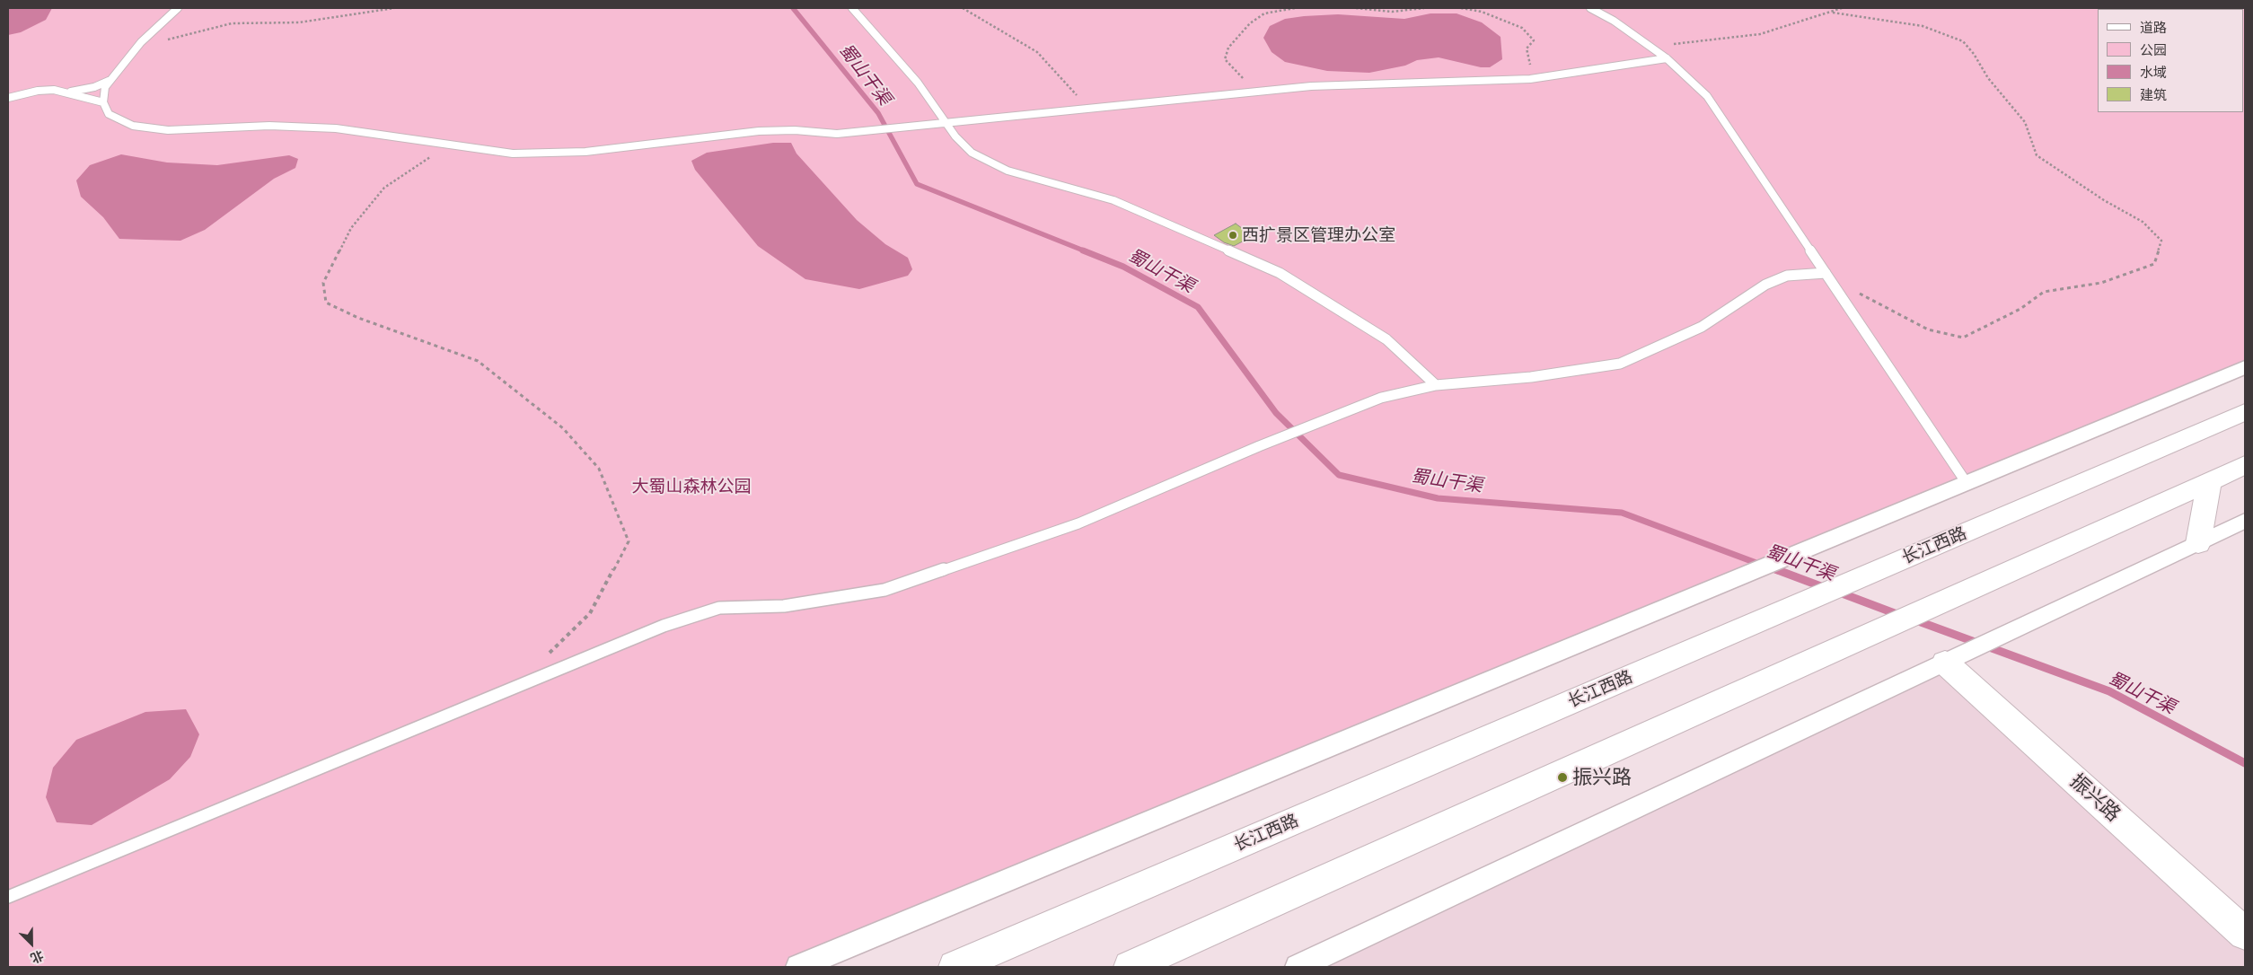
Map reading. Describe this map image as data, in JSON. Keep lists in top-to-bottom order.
{
  "streets": {
    "main road": ["长江西路", "振兴路"]
  },
  "water": ["蜀山干渠"],
  "parks": ["大蜀山森林公园"],
  "places": ["西扩景区管理办公室", "振兴路"],
  "legend": [
    "道路",
    "公园",
    "水域",
    "建筑"
  ],
  "north": "bottom right"
}
